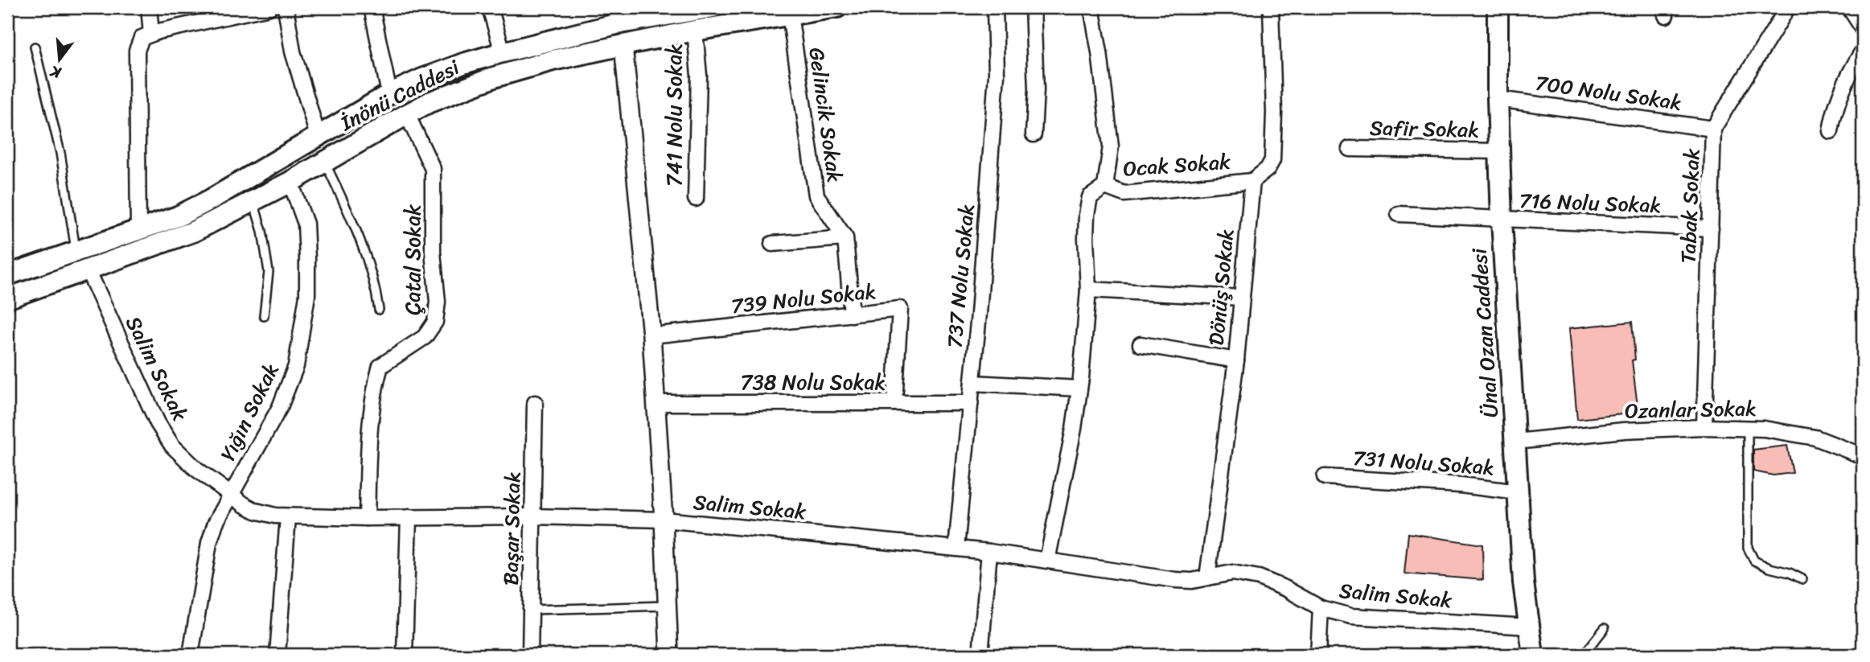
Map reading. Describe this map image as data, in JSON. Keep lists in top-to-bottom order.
{
  "streets": {
    "main road": ["İnönü Caddesi", "Ünal Ozan Caddesi"],
    "street": [
      "700 Nolu Sokak",
      "741 Nolu Sokak",
      "Gelincik Sokak",
      "Safir Sokak",
      "Ocak Sokak",
      "716 Nolu Sokak",
      "Tabak Sokak",
      "Çatal Sokak",
      "737 Nolu Sokak",
      "Dönüş Sokak",
      "739 Nolu Sokak",
      "Salim Sokak",
      "738 Nolu Sokak",
      "Ozanlar Sokak",
      "Yığın Sokak",
      "731 Nolu Sokak",
      "Başar Sokak"
    ]
  },
  "crossings": [
    ["700 Nolu Sokak", "Tabak Sokak"],
    ["700 Nolu Sokak", "Ünal Ozan Caddesi"],
    ["İnönü Caddesi", "741 Nolu Sokak"],
    ["İnönü Caddesi", "Gelincik Sokak"],
    ["İnönü Caddesi", "Çatal Sokak"],
    ["İnönü Caddesi", "Salim Sokak"],
    ["İnönü Caddesi", "Yığın Sokak"],
    ["Gelincik Sokak", "739 Nolu Sokak"],
    ["Safir Sokak", "Ünal Ozan Caddesi"],
    ["Ocak Sokak", "Dönüş Sokak"],
    ["716 Nolu Sokak", "Tabak Sokak"],
    ["716 Nolu Sokak", "Ünal Ozan Caddesi"],
    ["Tabak Sokak", "Ozanlar Sokak"],
    ["Çatal Sokak", "Salim Sokak"],
    ["737 Nolu Sokak", "Salim Sokak"],
    ["737 Nolu Sokak", "738 Nolu Sokak"],
    ["Dönüş Sokak", "Salim Sokak"],
    ["739 Nolu Sokak", "738 Nolu Sokak"],
    ["Ünal Ozan Caddesi", "Salim Sokak"],
    ["Ünal Ozan Caddesi", "Ozanlar Sokak"],
    ["Ünal Ozan Caddesi", "731 Nolu Sokak"],
    ["Salim Sokak", "Yığın Sokak"],
    ["Salim Sokak", "Başar Sokak"]
  ],
  "north": "bottom"
}
